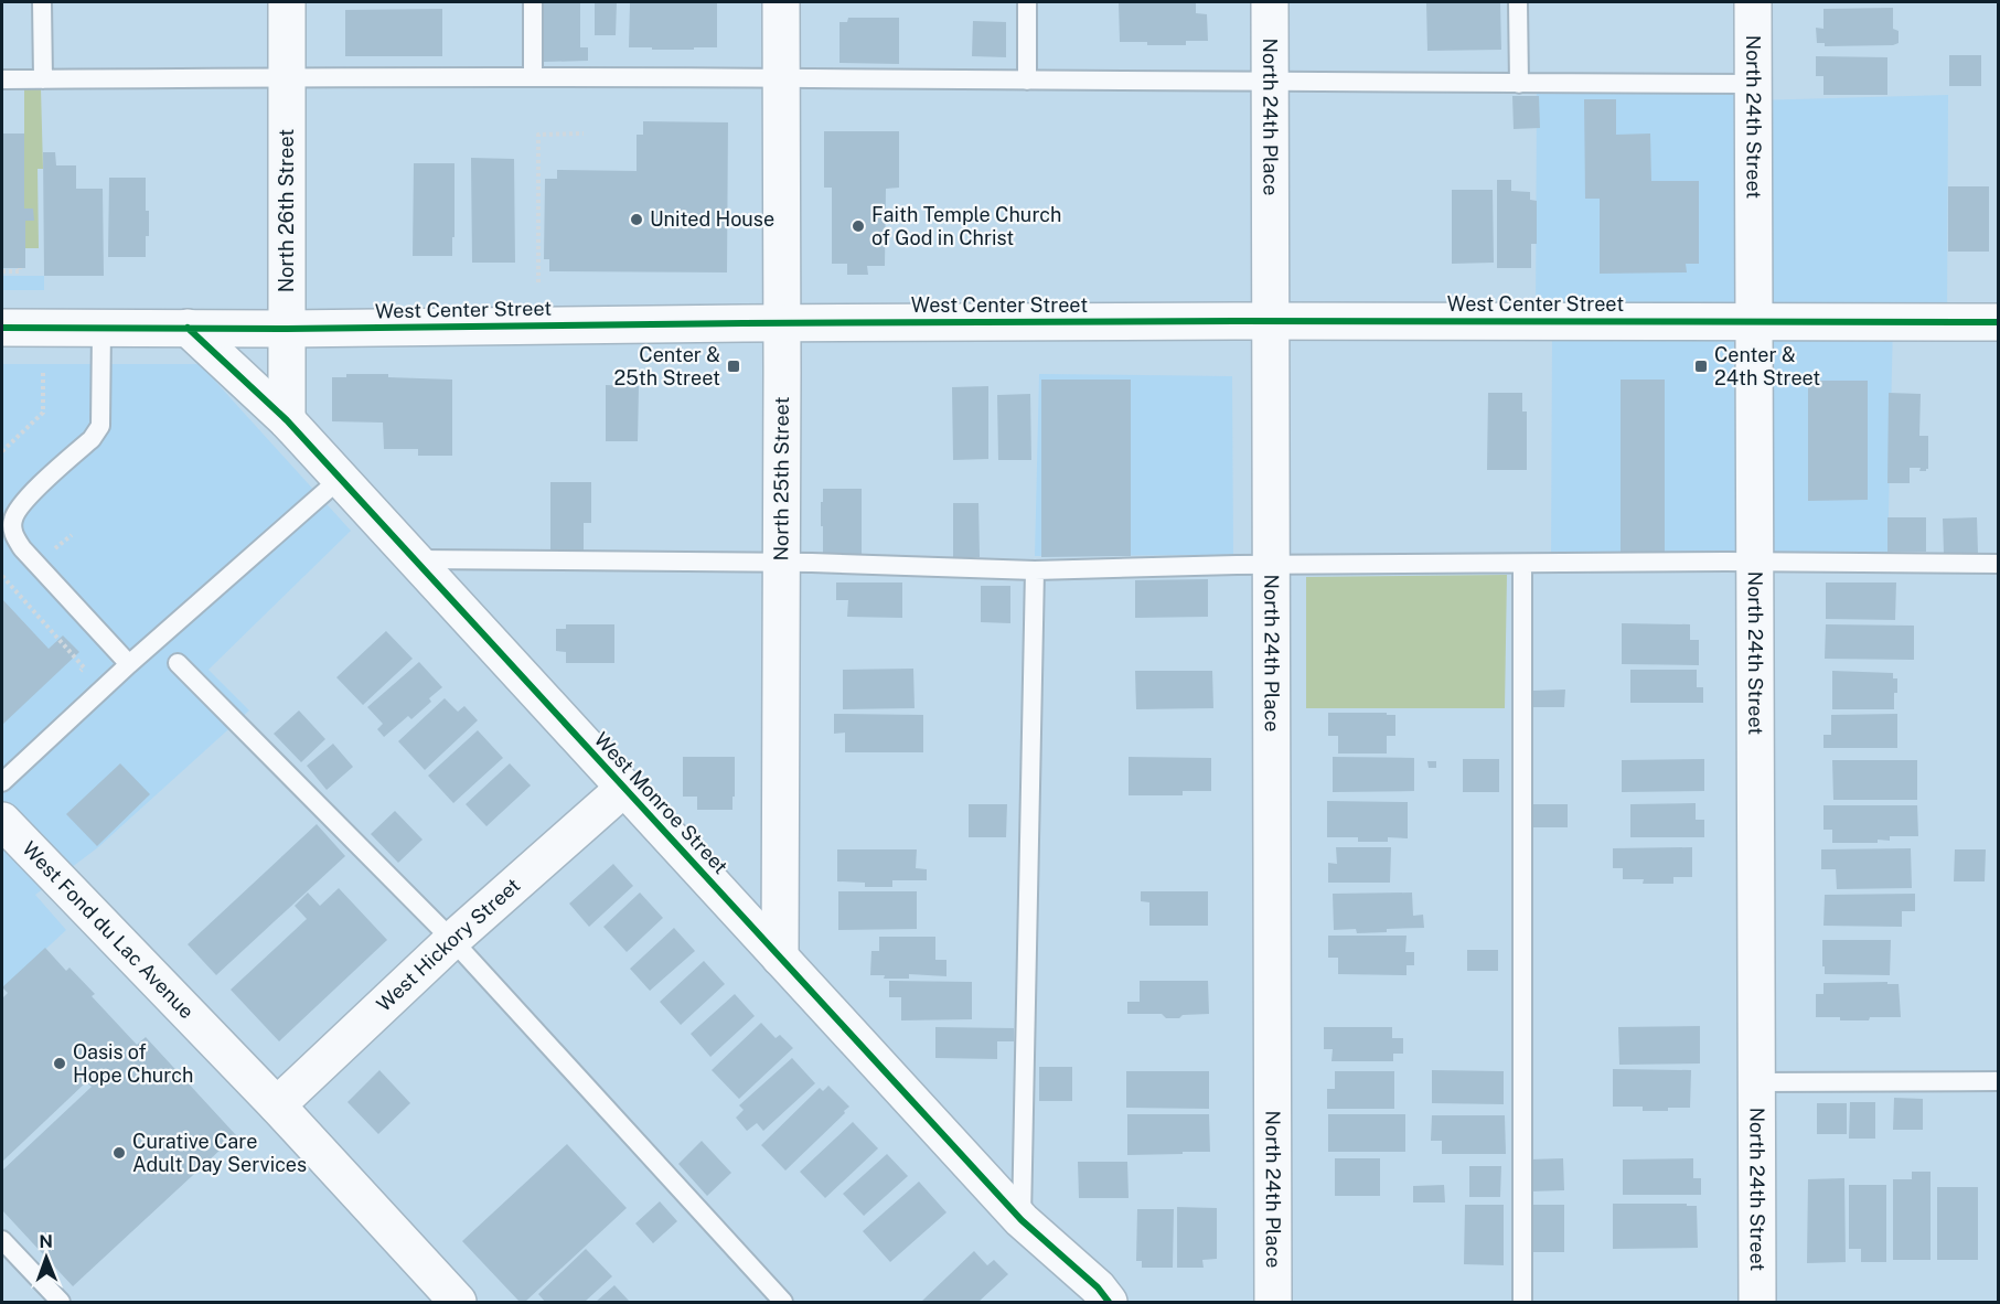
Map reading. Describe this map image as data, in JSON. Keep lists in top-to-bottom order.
{
  "streets": {
    "street": [
      "North 24th Place",
      "North 24th Street",
      "North 26th Street",
      "West Center Street",
      "North 25th Street",
      "West Monroe Street",
      "West Fond du Lac Avenue",
      "West Hickory Street"
    ]
  },
  "crossings": [
    ["North 24th Place", "West Center Street"],
    ["North 24th Street", "West Center Street"],
    ["North 26th Street", "West Center Street"],
    ["North 26th Street", "West Monroe Street"],
    ["West Center Street", "North 25th Street"],
    ["West Center Street", "West Monroe Street"],
    ["North 25th Street", "West Monroe Street"],
    ["West Monroe Street", "West Hickory Street"],
    ["West Fond du Lac Avenue", "West Hickory Street"]
  ],
  "places": {
    "other": [
      "United House",
      "Faith Temple Church of God in Christ",
      "Oasis of Hope Church",
      "Curative Care Adult Day Services"
    ],
    "transit": ["Center & 25th Street", "Center & 24th Street"]
  },
  "north": "top"
}
